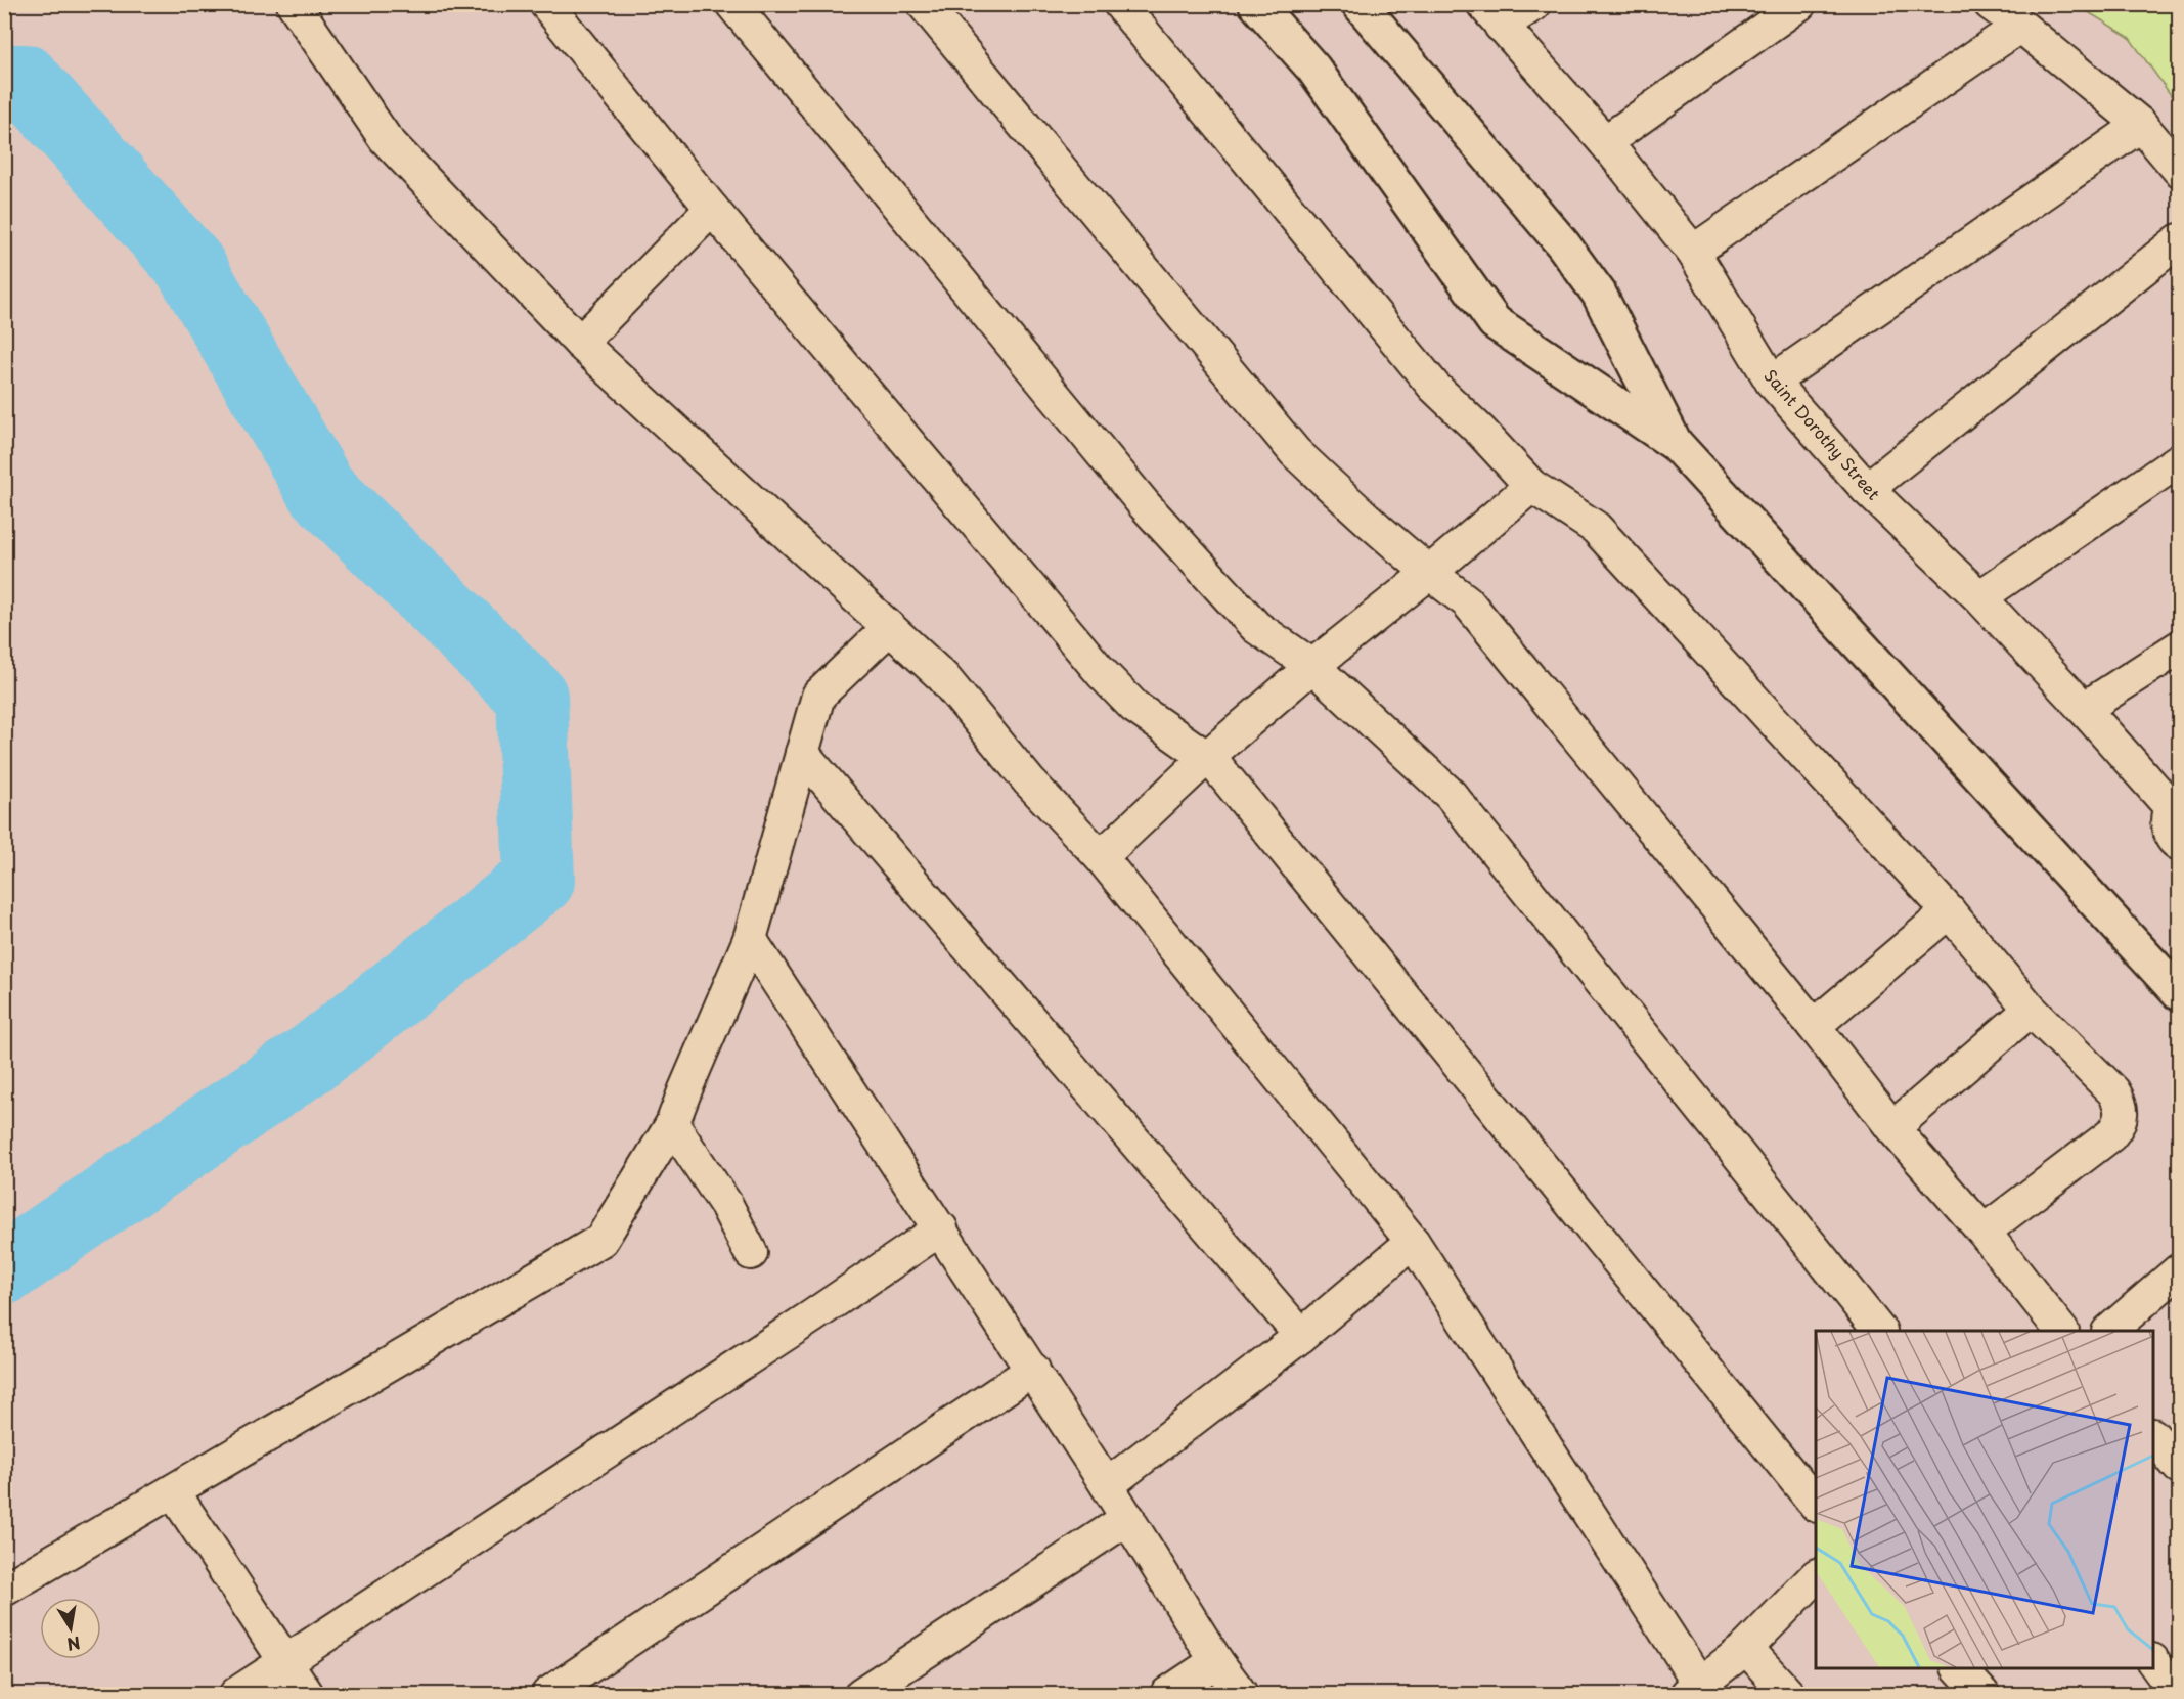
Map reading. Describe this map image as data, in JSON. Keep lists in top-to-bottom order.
{
  "streets": {
    "street": ["Saint Dorothy Street"]
  },
  "north": "bottom"
}
